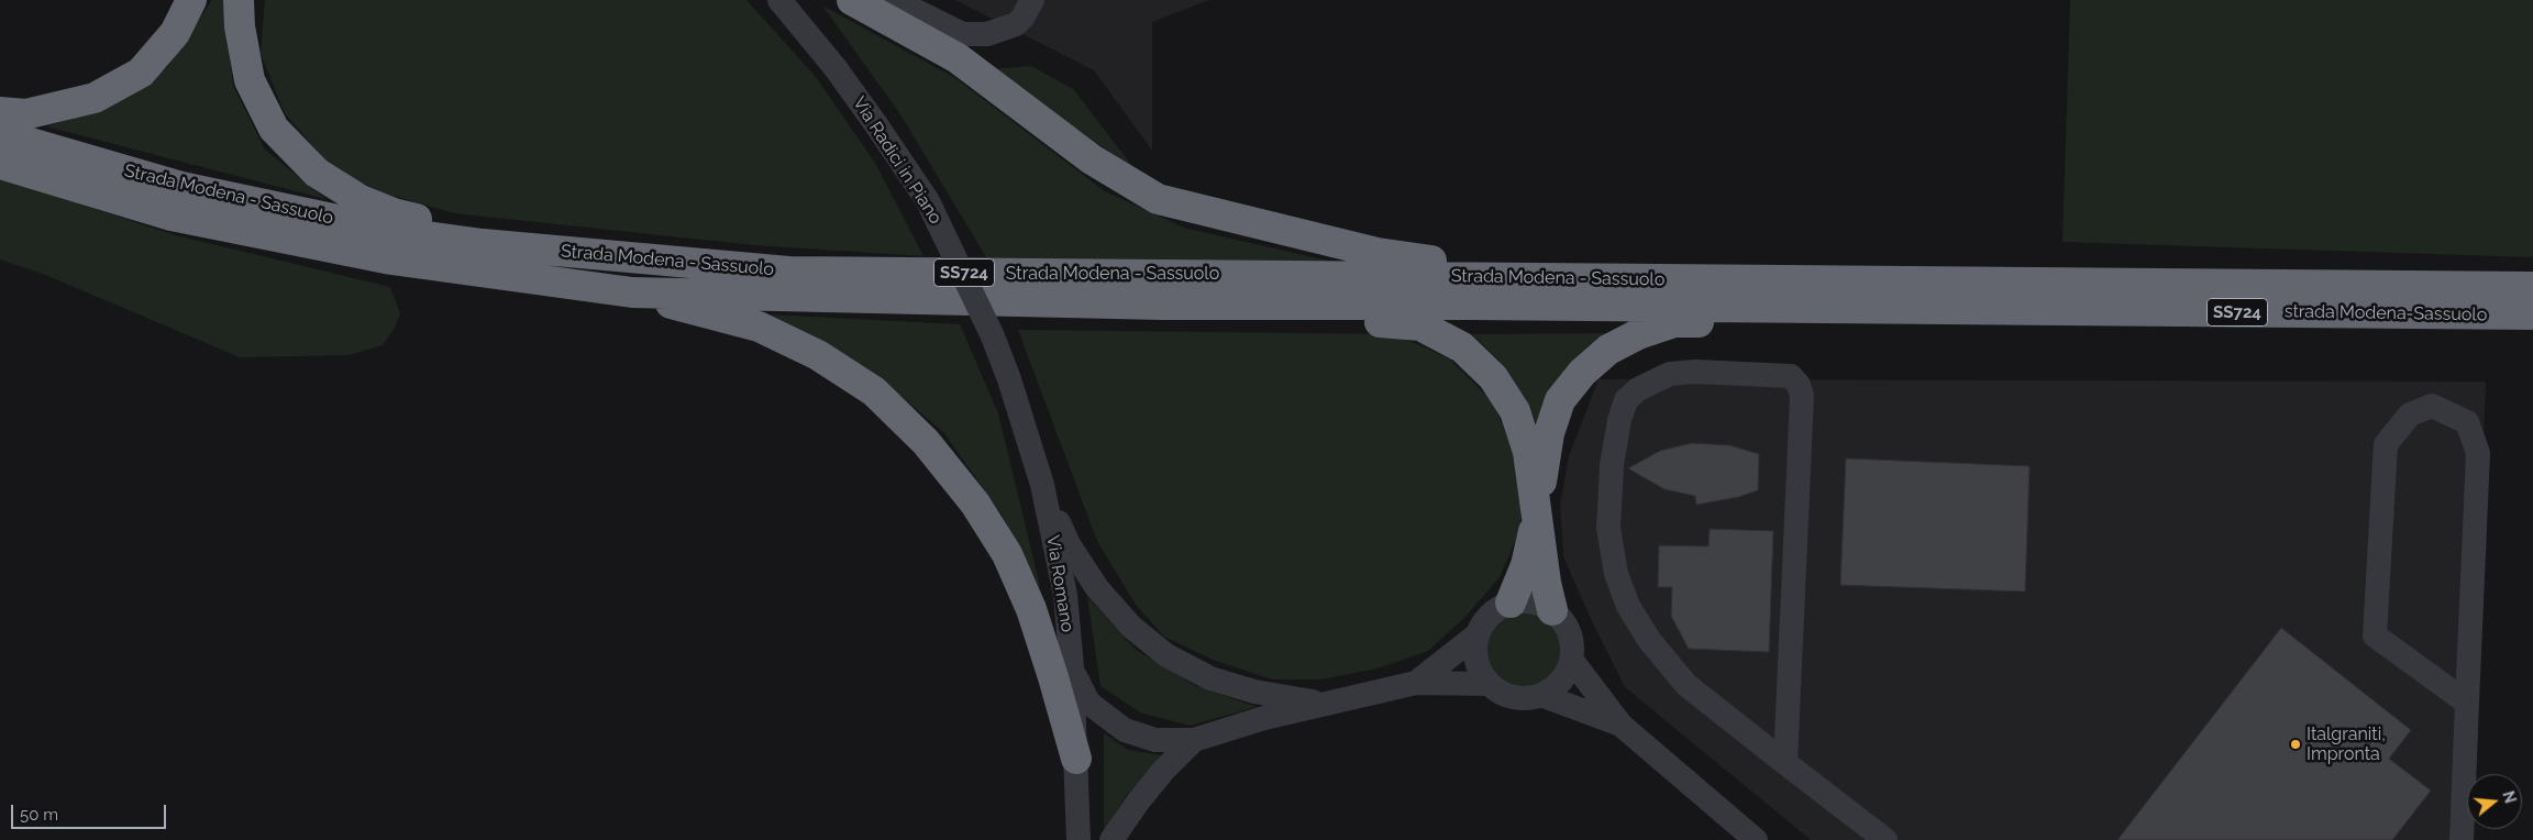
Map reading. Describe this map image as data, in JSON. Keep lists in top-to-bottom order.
{
  "streets": {
    "highway": ["Strada Modena - Sassuolo", "SS724", "strada Modena-Sassuolo"],
    "street": ["Via Radici in Piano", "Via Romano"]
  },
  "crossings": [
    ["Via Radici in Piano", "Via Romano"],
    ["Strada Modena - Sassuolo", "strada Modena-Sassuolo"]
  ],
  "places": ["Italgraniti, Impronta"],
  "scale_bar": "50 m",
  "north": "right"
}
